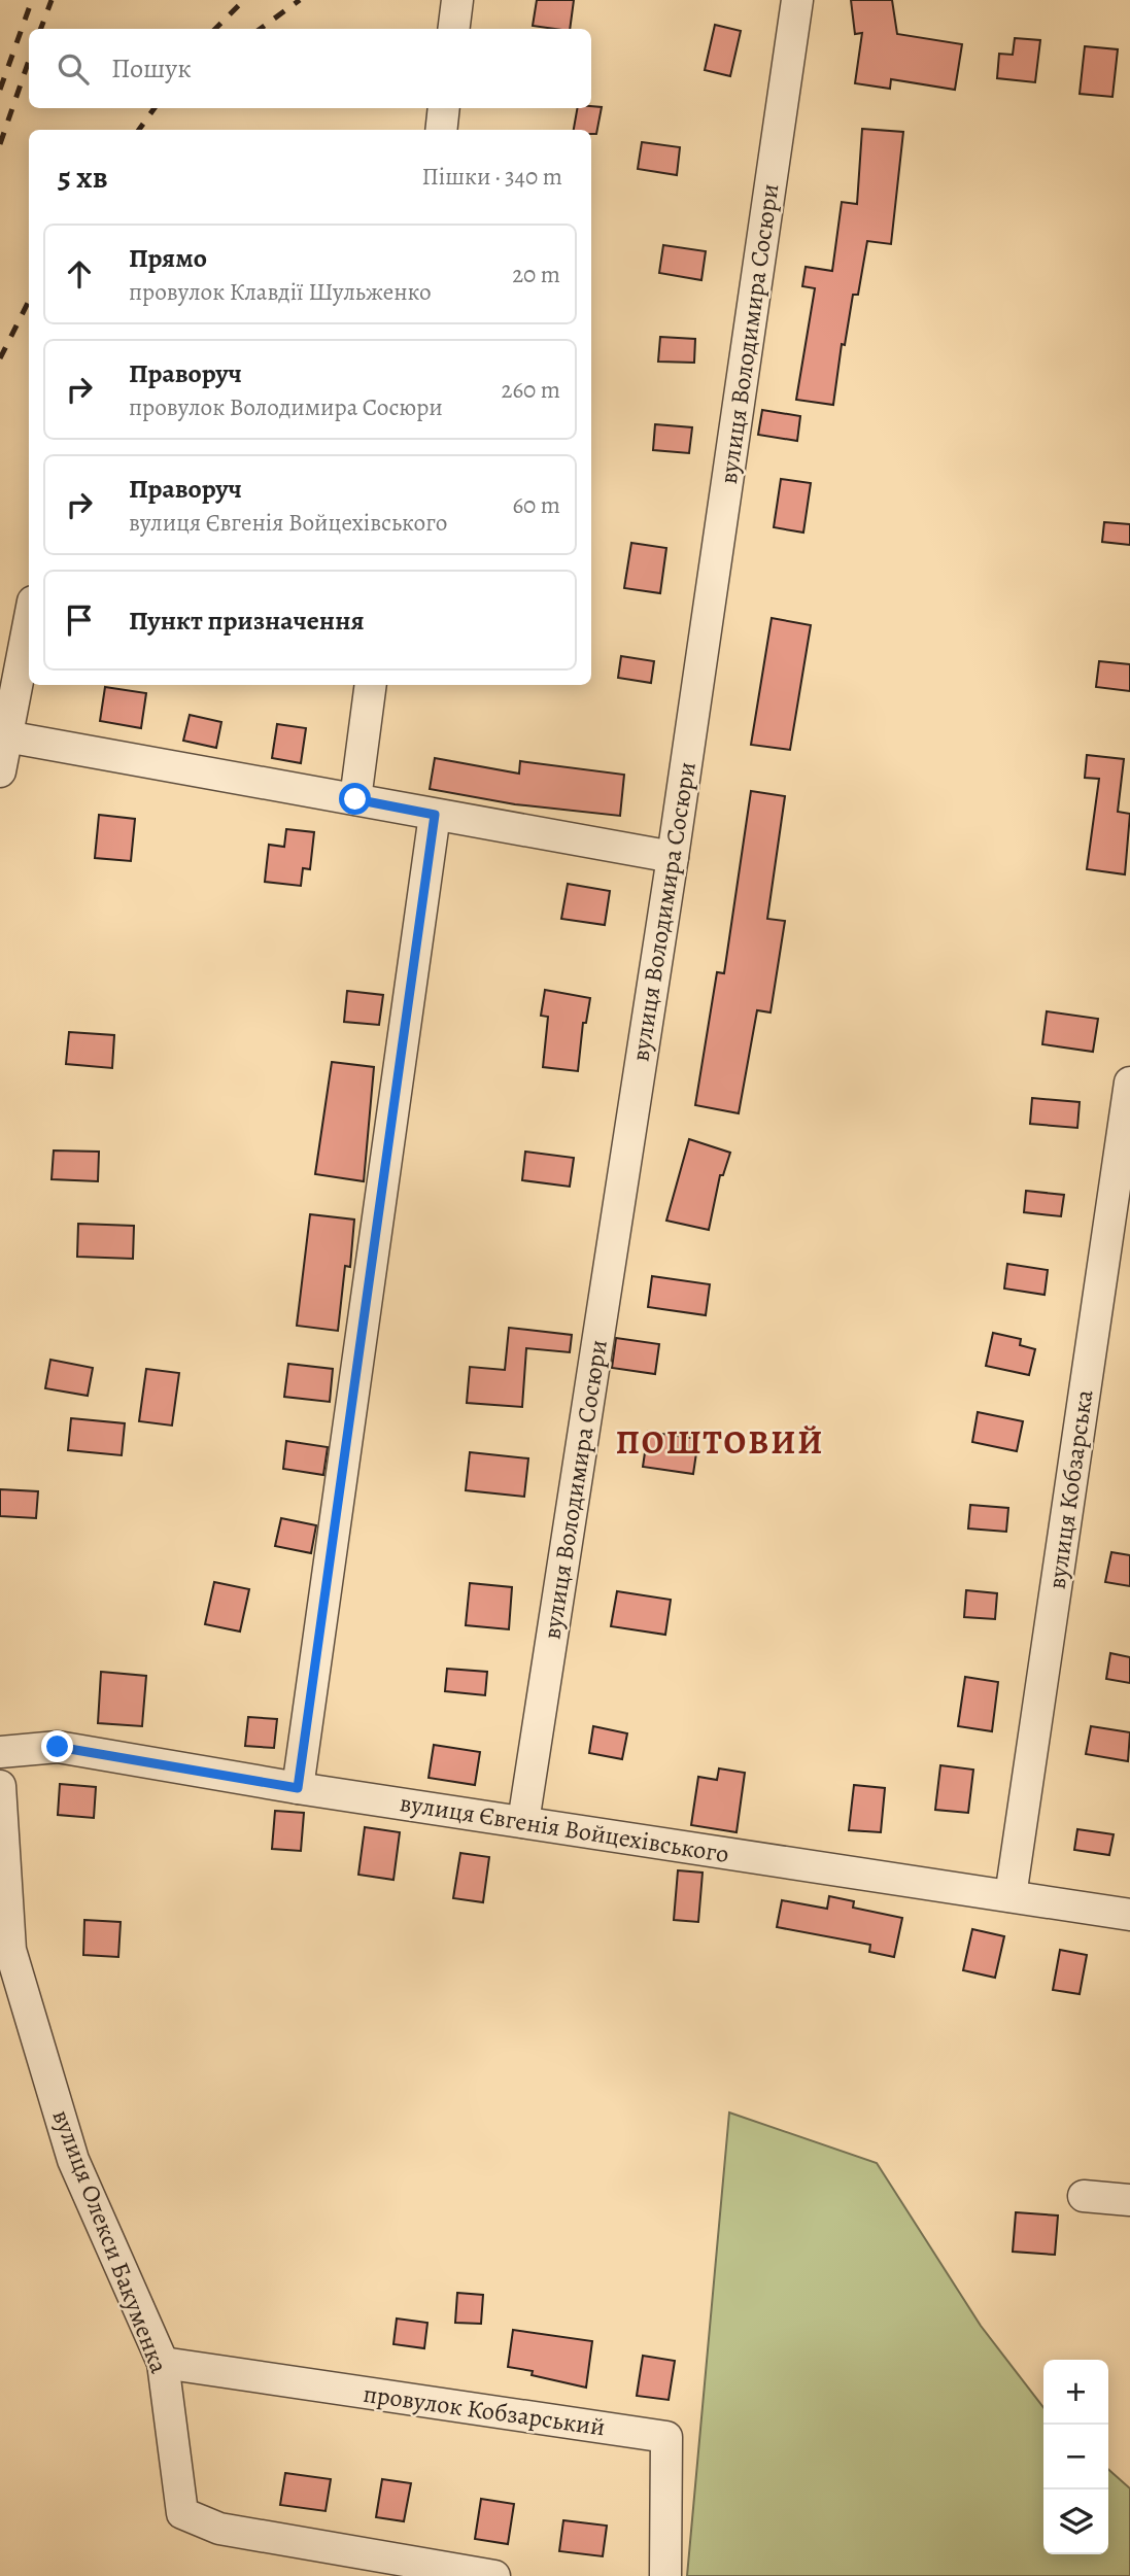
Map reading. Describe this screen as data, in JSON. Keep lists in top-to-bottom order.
{
  "streets": {
    "street": [
      "вулиця Володимира Сосюри",
      "вулиця Кобзарська",
      "вулиця Євгенія Войцехівського",
      "вулиця Олекси Бакуменка",
      "провулок Кобзарський"
    ]
  },
  "crossings": [
    ["вулиця Володимира Сосюри", "вулиця Євгенія Войцехівського"],
    ["вулиця Кобзарська", "вулиця Євгенія Войцехівського"],
    ["вулиця Олекси Бакуменка", "провулок Кобзарський"]
  ],
  "districts": ["ПОШТОВИЙ"],
  "page": {
    "search": "Пошук",
    "heading": ["5 хв", "Пішки · 340 m"],
    "list": [
      ["Прямо", "провулок Клавдії Шульженко", "20 m"],
      ["Праворуч", "провулок Володимира Сосюри", "260 m"],
      ["Праворуч", "вулиця Євгенія Войцехівського", "60 m"],
      "Пункт призначення"
    ],
    "map_buttons": ["+", "−"]
  }
}
